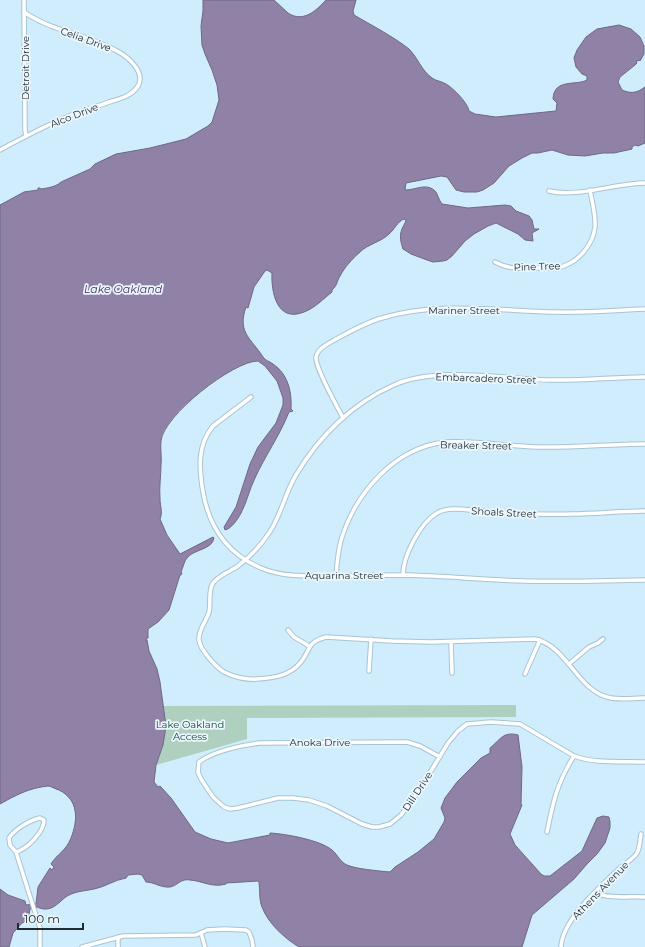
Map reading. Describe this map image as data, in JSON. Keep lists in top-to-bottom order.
{
  "streets": {
    "street": [
      "Celia Drive",
      "Detroit Drive",
      "Alco Drive",
      "Pine Tree",
      "Mariner Street",
      "Embarcadero Street",
      "Breaker Street",
      "Shoals Street",
      "Aquarina Street",
      "Anoka Drive",
      "Dill Drive",
      "Athens Avenue"
    ]
  },
  "crossings": [
    ["Celia Drive", "Detroit Drive"],
    ["Celia Drive", "Alco Drive"],
    ["Detroit Drive", "Alco Drive"],
    ["Mariner Street", "Embarcadero Street"],
    ["Embarcadero Street", "Aquarina Street"],
    ["Breaker Street", "Aquarina Street"],
    ["Shoals Street", "Aquarina Street"],
    ["Anoka Drive", "Dill Drive"]
  ],
  "water": ["Lake Oakland"],
  "parks": ["Lake Oakland Access"],
  "scale_bar": "100 m"
}
